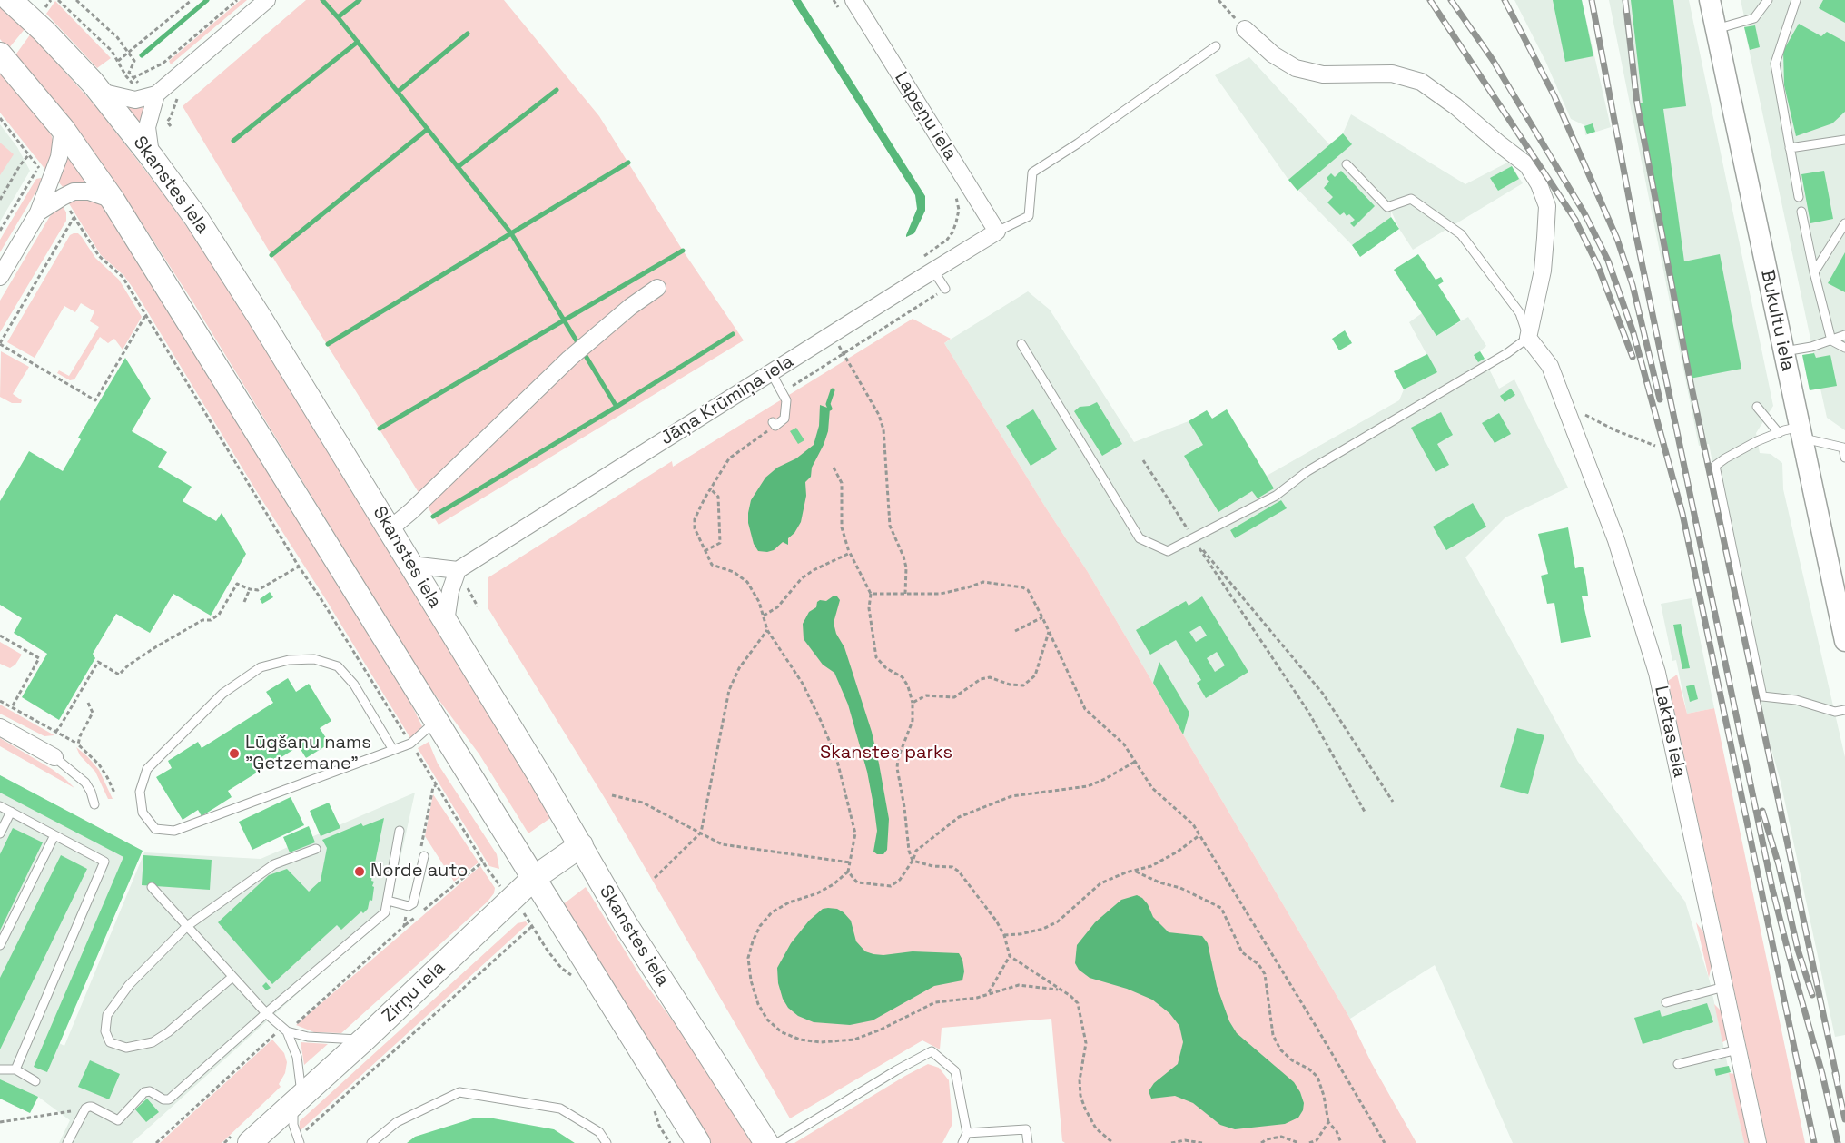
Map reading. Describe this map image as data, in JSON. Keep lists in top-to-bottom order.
{
  "streets": {
    "main road": ["Skanstes iela", "Zirņu iela"],
    "street": [
      "Lapeņu iela",
      "Bukultu iela",
      "Jāņa Krūmiņa iela",
      "Laktas iela"
    ]
  },
  "crossings": [
    ["Lapeņu iela", "Jāņa Krūmiņa iela"],
    ["Skanstes iela", "Zirņu iela"]
  ],
  "parks": ["Skanstes parks"],
  "places": ["Lūgšanu nams \"Ģetzemane\"", "Norde auto"]
}
